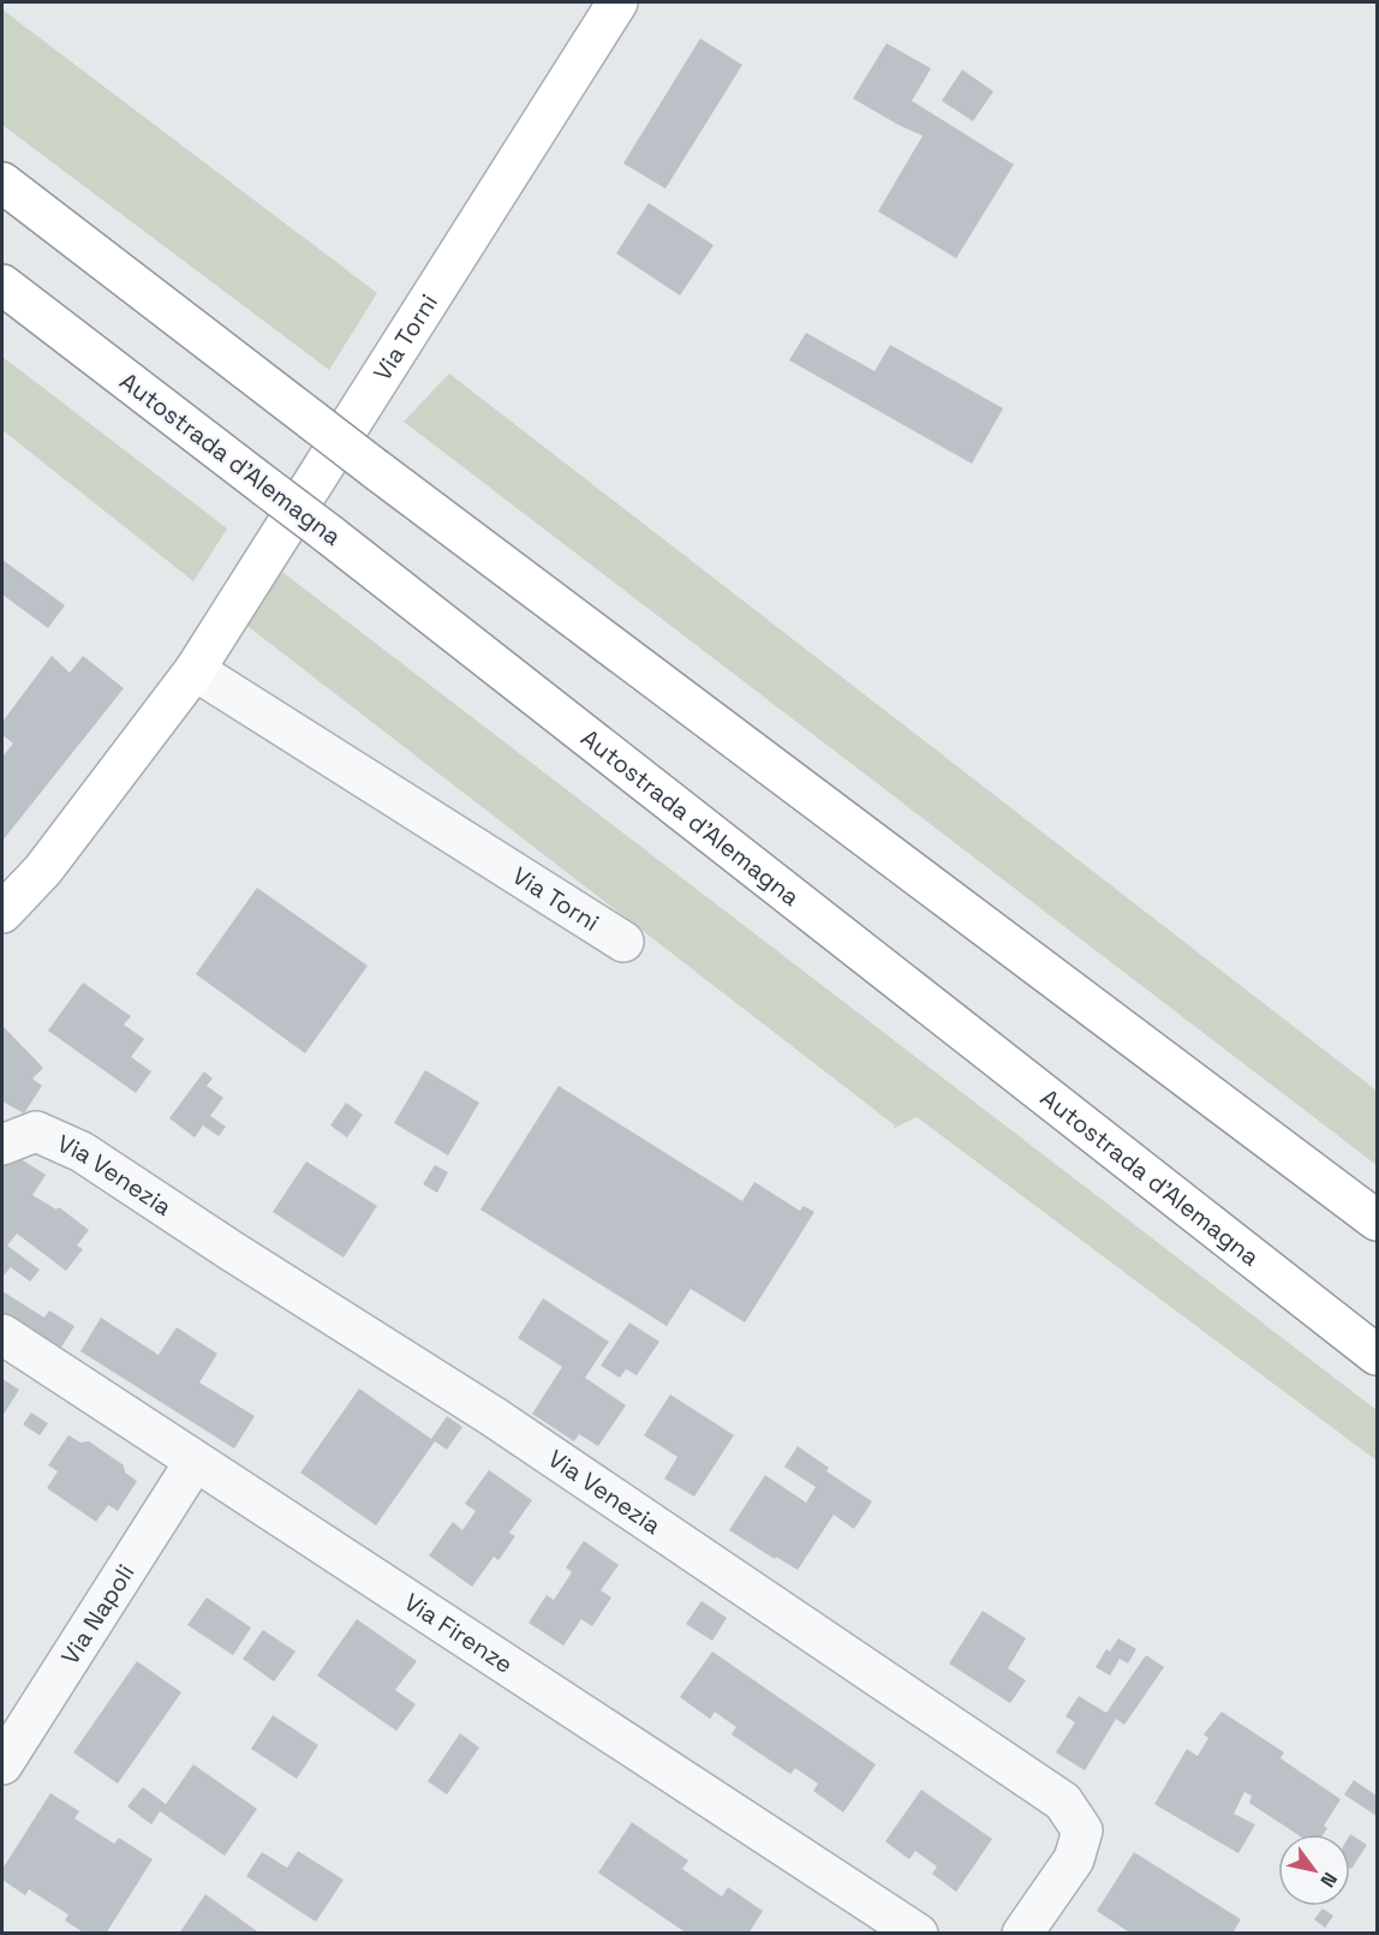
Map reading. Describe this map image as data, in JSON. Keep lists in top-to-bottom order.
{
  "streets": {
    "main road": ["Via Torni", "Autostrada d'Alemagna"],
    "street": ["Via Venezia", "Via Napoli", "Via Firenze"]
  },
  "crossings": [
    ["Via Napoli", "Via Firenze"]
  ],
  "north": "bottom right"
}
